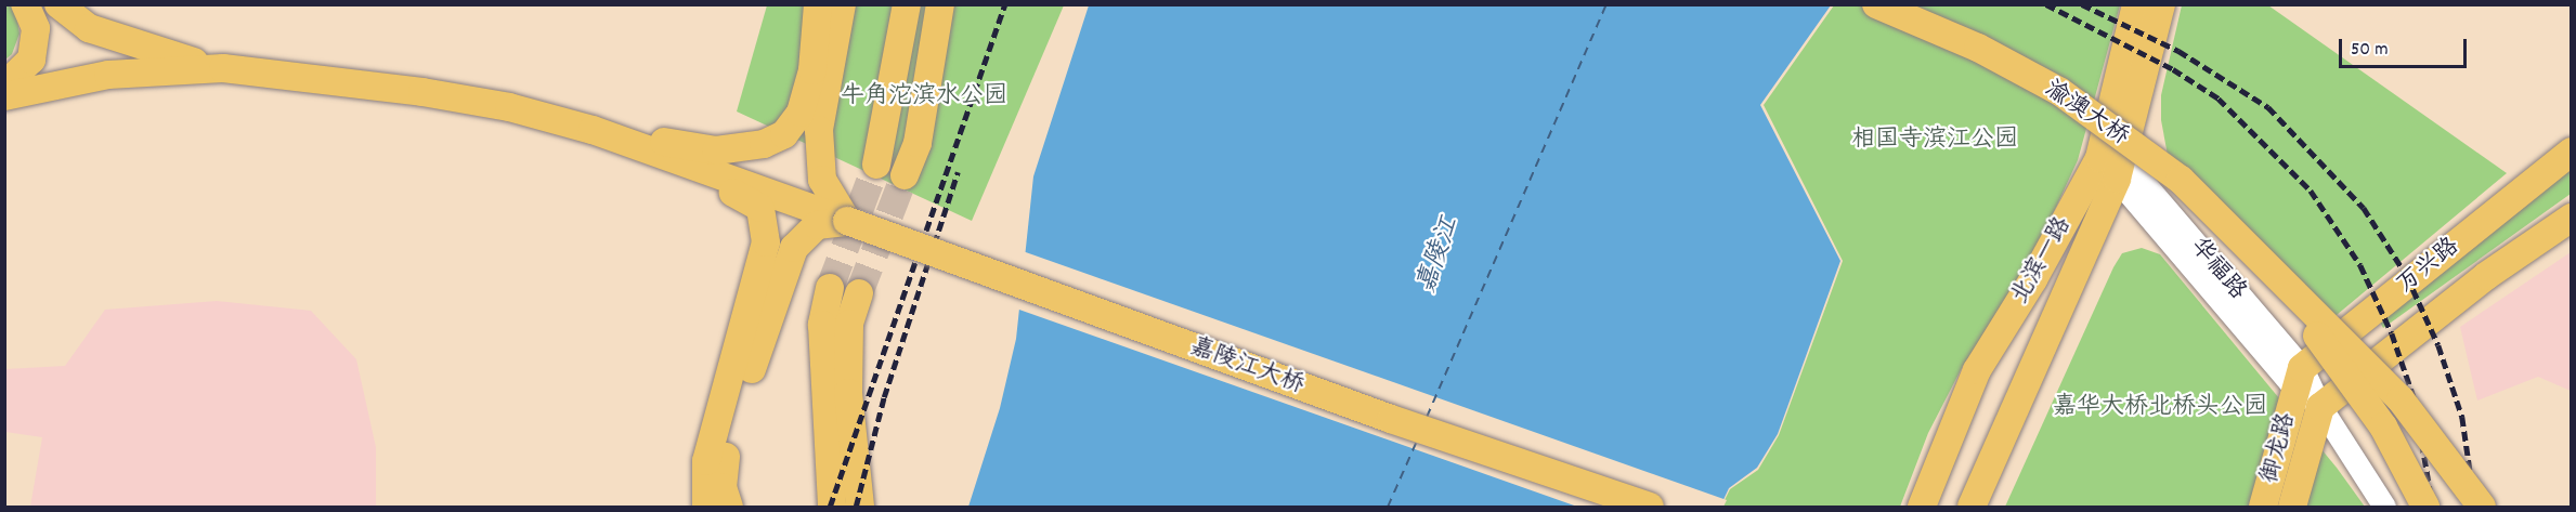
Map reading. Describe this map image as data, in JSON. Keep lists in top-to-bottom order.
{
  "streets": {
    "main road": [
      "渝澳大桥",
      "北滨一路",
      "万兴路",
      "嘉陵江大桥",
      "御龙路"
    ],
    "street": ["华福路"]
  },
  "crossings": [
    ["北滨一路", "华福路"],
    ["万兴路", "华福路"],
    ["万兴路", "御龙路"],
    ["华福路", "御龙路"]
  ],
  "water": ["嘉陵江"],
  "parks": ["牛角沱滨水公园", "相国寺滨江公园", "嘉华大桥北桥头公园"],
  "scale_bar": "50 m"
}
